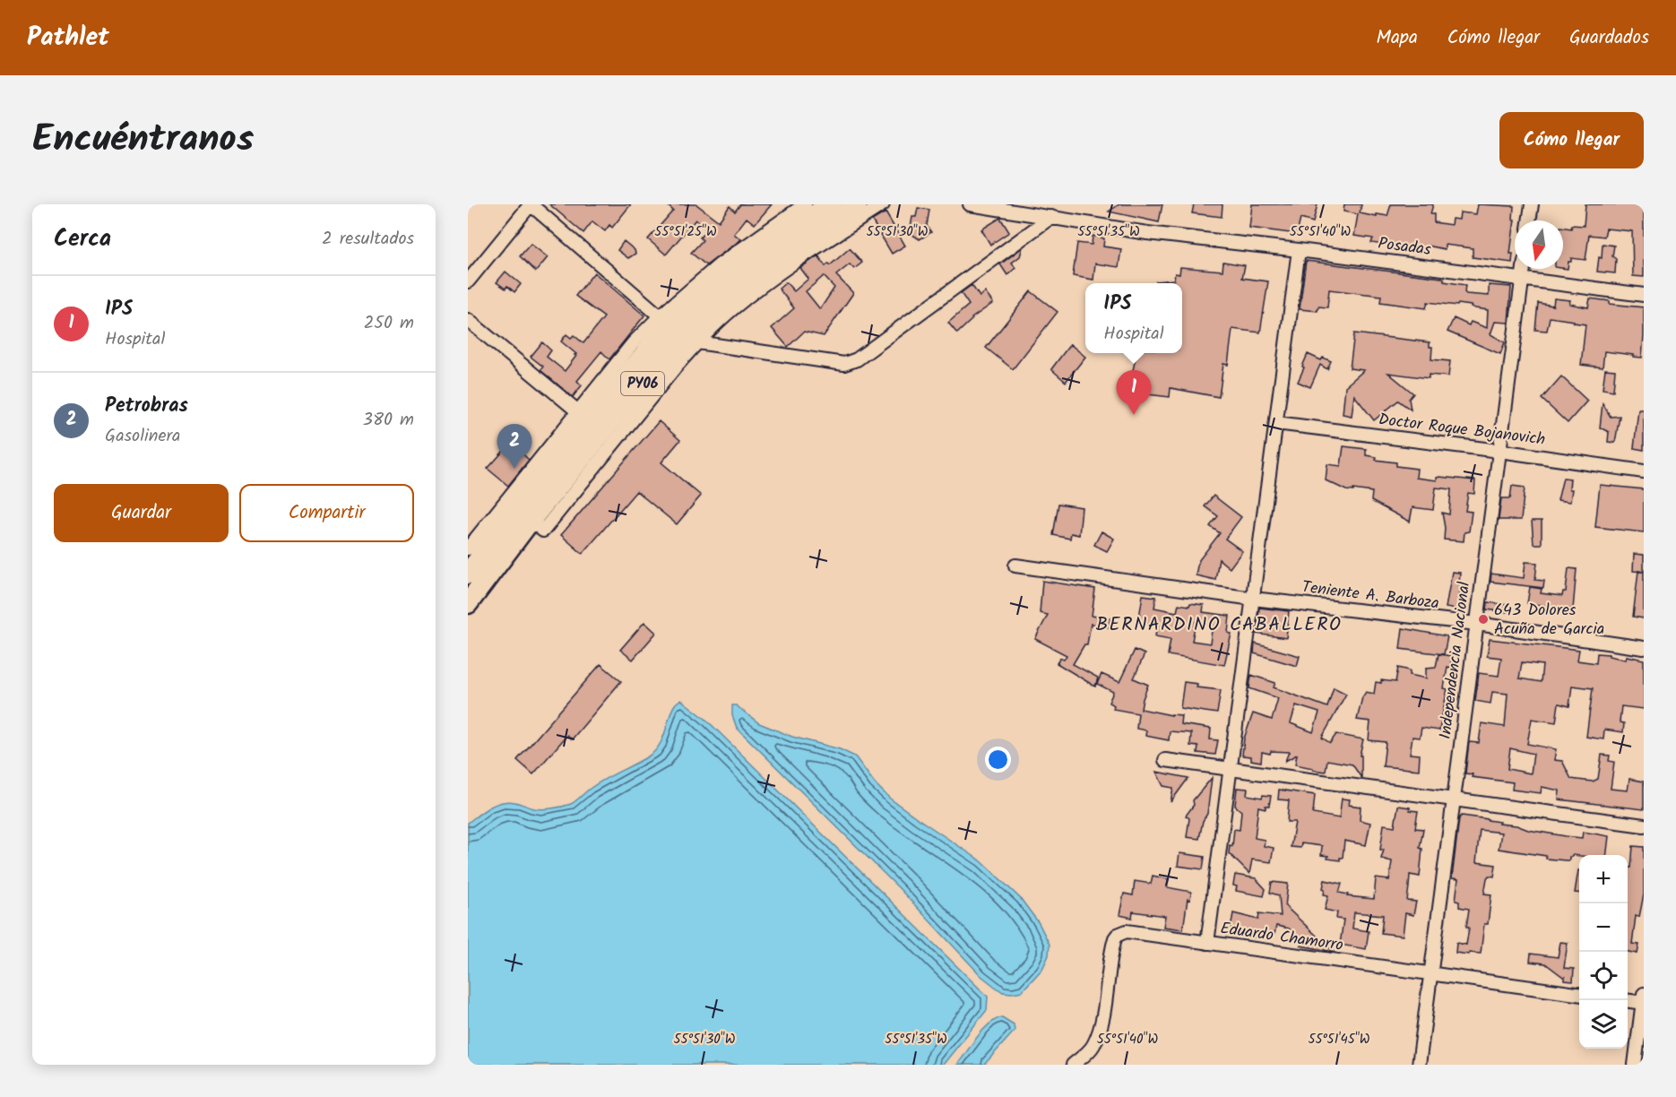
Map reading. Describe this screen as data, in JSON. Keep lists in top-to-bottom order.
{
  "streets": {
    "highway": ["PY06"],
    "street": [
      "Posadas",
      "Doctor Roque Bojanovich",
      "Teniente A. Barboza",
      "Independencia Nacional",
      "Eduardo Chamorro"
    ]
  },
  "crossings": [
    ["Posadas", "Independencia Nacional"],
    ["Doctor Roque Bojanovich", "Independencia Nacional"],
    ["Teniente A. Barboza", "Independencia Nacional"],
    ["Independencia Nacional", "Eduardo Chamorro"]
  ],
  "districts": ["BERNARDINO CABALLERO"],
  "places": ["643 Dolores Acuña de Garcia"],
  "north": "bottom",
  "page": {
    "header": "Pathlet",
    "nav": ["Mapa", "Cómo llegar", "Guardados"],
    "title": "Encuéntranos",
    "buttons": [
      "Cómo llegar",
      ["Guardar", "Compartir"]
    ],
    "heading": ["Cerca", "2 resultados"],
    "list": [
      {
        "mark": "1",
        "name": "IPS",
        "note": "Hospital",
        "value": "250 m"
      },
      {
        "mark": "2",
        "name": "Petrobras",
        "note": "Gasolinera",
        "value": "380 m"
      }
    ],
    "popup": ["IPS", "Hospital"],
    "pins": ["1", "2"],
    "map_buttons": ["+", "−"]
  },
  "coordinates": [
    "55°51'30\"W",
    "55°51'40\"W",
    "55°51'25\"W",
    "55°51'35\"W",
    "55°51'45\"W"
  ]
}
